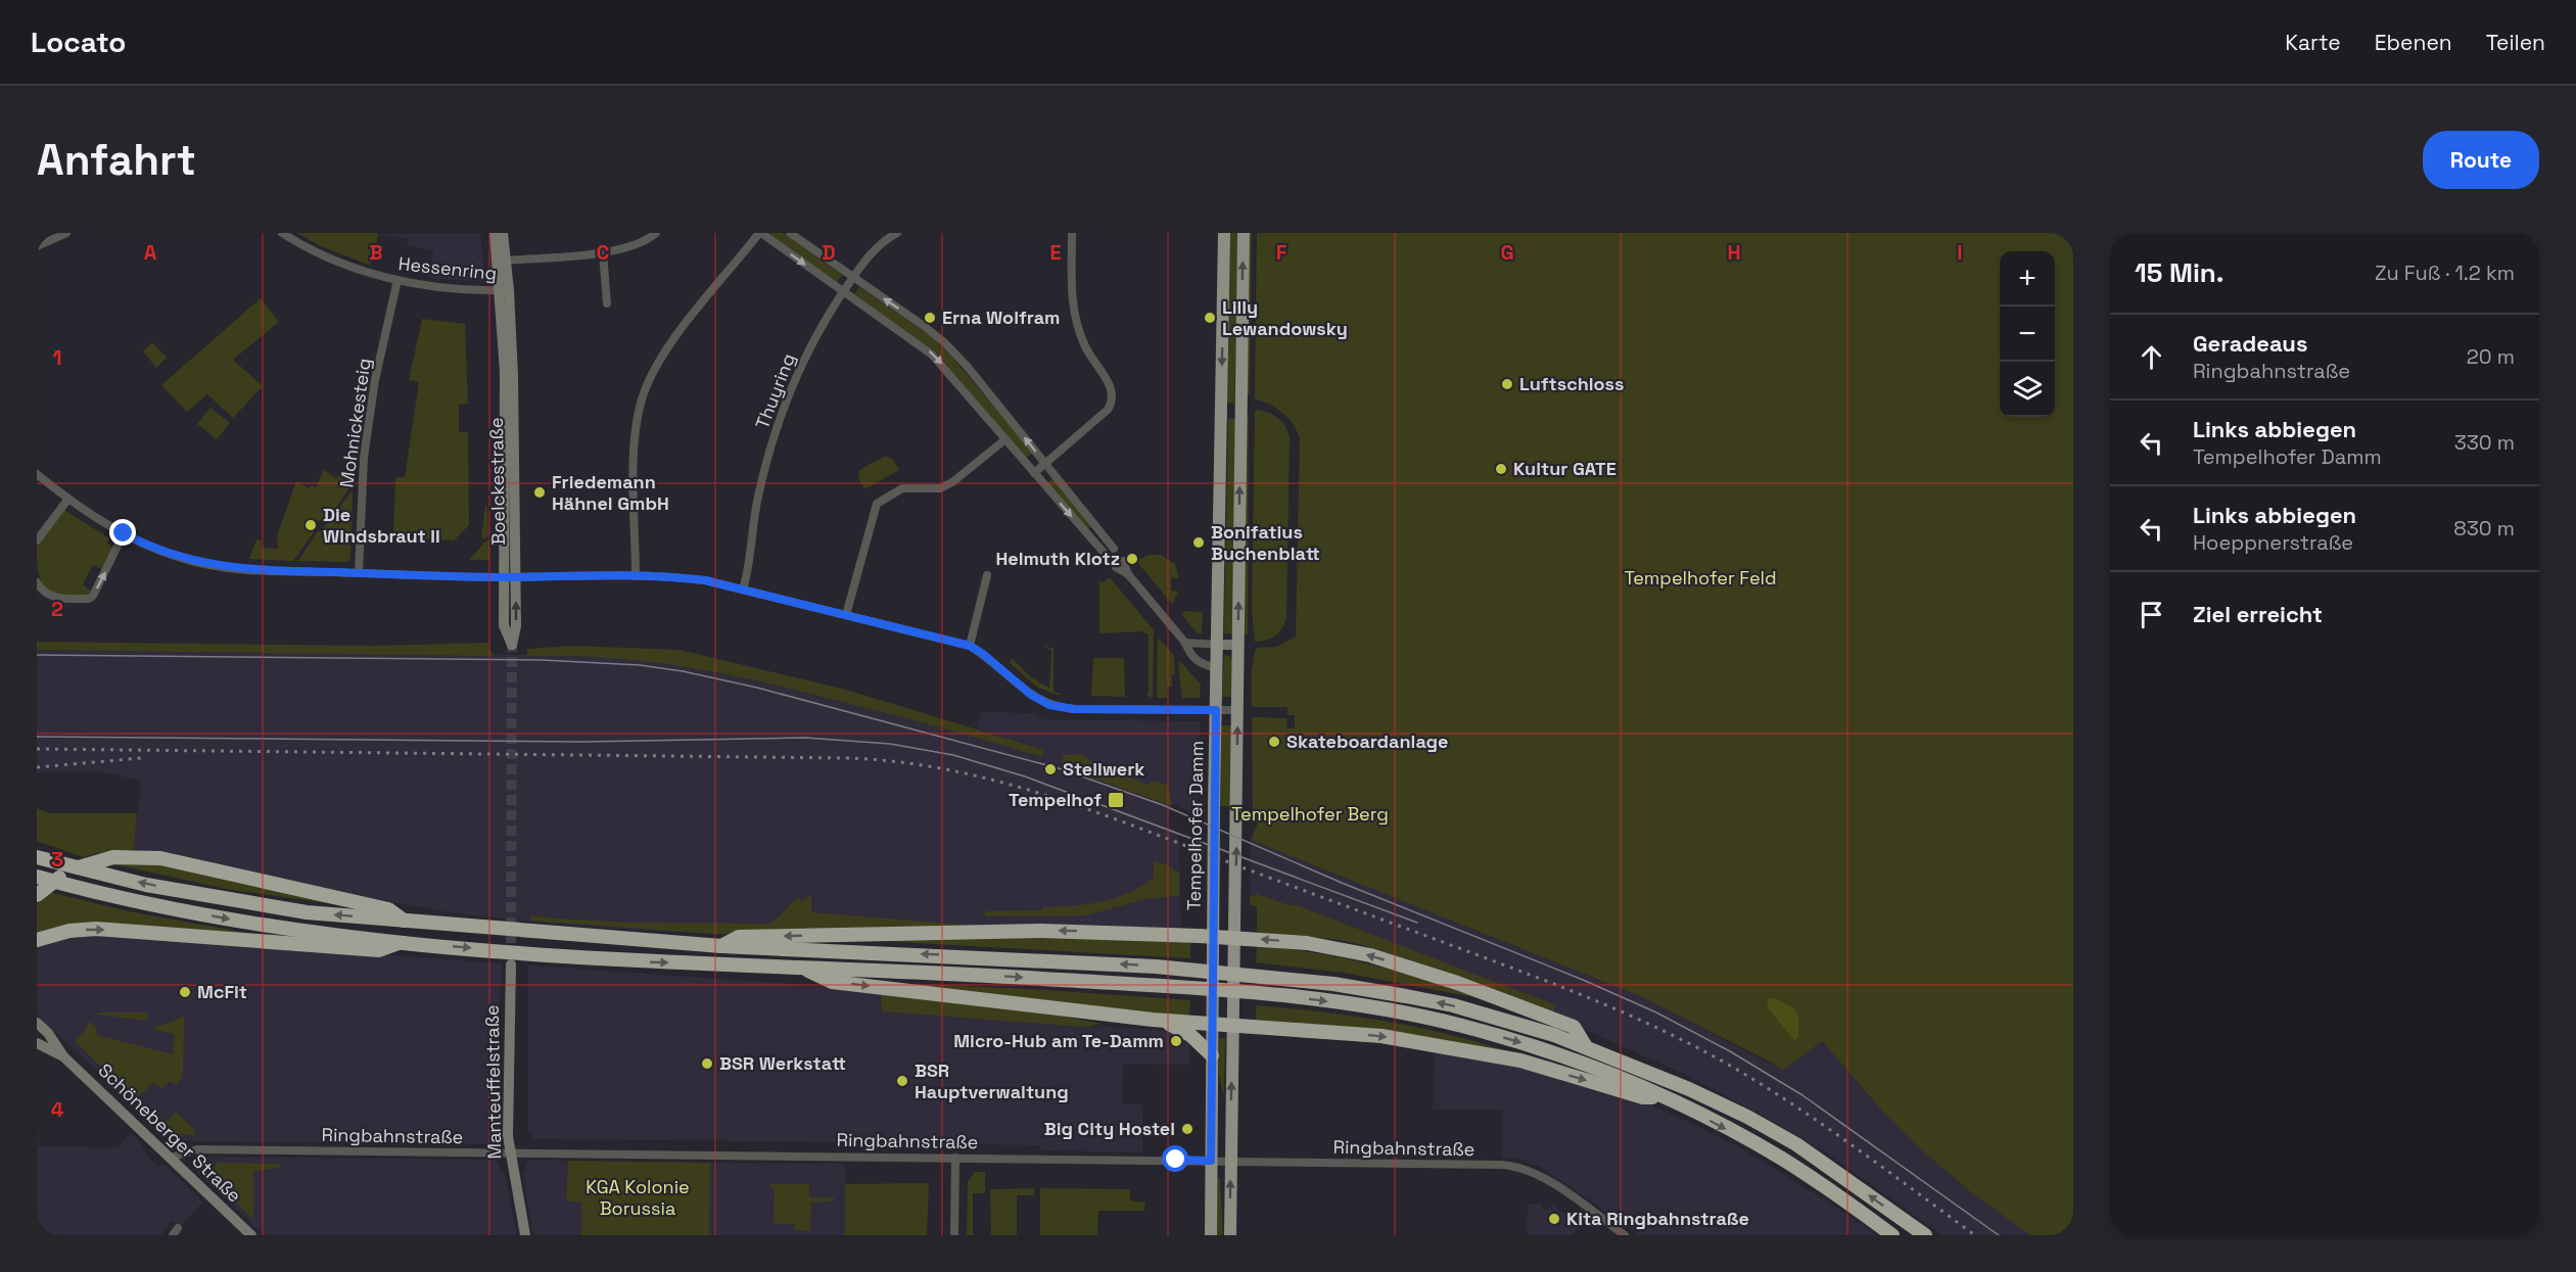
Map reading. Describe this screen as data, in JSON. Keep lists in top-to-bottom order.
{
  "streets": {
    "main road": [
      "Boelckestraße",
      "Tempelhofer Damm",
      "Manteuffelstraße",
      "Schöneberger Straße"
    ],
    "street": [
      "Hessenring",
      "Thuyring",
      "Mohnickesteig",
      "Ringbahnstraße"
    ]
  },
  "crossings": [
    ["Hessenring", "Mohnickesteig"],
    ["Hessenring", "Boelckestraße"],
    ["Tempelhofer Damm", "Ringbahnstraße"],
    ["Manteuffelstraße", "Ringbahnstraße"],
    ["Schöneberger Straße", "Ringbahnstraße"]
  ],
  "parks": ["Tempelhofer Feld", "Tempelhofer Berg", "KGA Kolonie Borussia"],
  "places": {
    "other": [
      "Erna Wolfram",
      "Lilly Lewandowsky",
      "Luftschloss",
      "Kultur GATE",
      "Friedemann Hähnel GmbH",
      "Die Windsbraut II",
      "Bonifatius Buchenblatt",
      "Helmuth Klotz",
      "Skateboardanlage",
      "Stellwerk",
      "McFit",
      "Micro-Hub am Te-Damm",
      "BSR Werkstatt",
      "BSR Hauptverwaltung",
      "Big City Hostel",
      "Kita Ringbahnstraße"
    ],
    "transit": ["Tempelhof"]
  },
  "page": {
    "header": "Locato",
    "nav": ["Karte", "Ebenen", "Teilen"],
    "buttons": "Route",
    "title": "Anfahrt",
    "heading": ["15 Min.", "Zu Fuß · 1.2 km"],
    "map_buttons": ["+", "−"],
    "list": [
      ["Geradeaus", "Ringbahnstraße", "20 m"],
      ["Links abbiegen", "Tempelhofer Damm", "330 m"],
      ["Links abbiegen", "Hoeppnerstraße", "830 m"],
      "Ziel erreicht"
    ]
  },
  "grid": {
    "columns": [
      "A",
      "B",
      "C",
      "D",
      "E",
      "F",
      "G",
      "H",
      "I"
    ],
    "rows": [
      "1",
      "2",
      "3",
      "4"
    ]
  }
}
